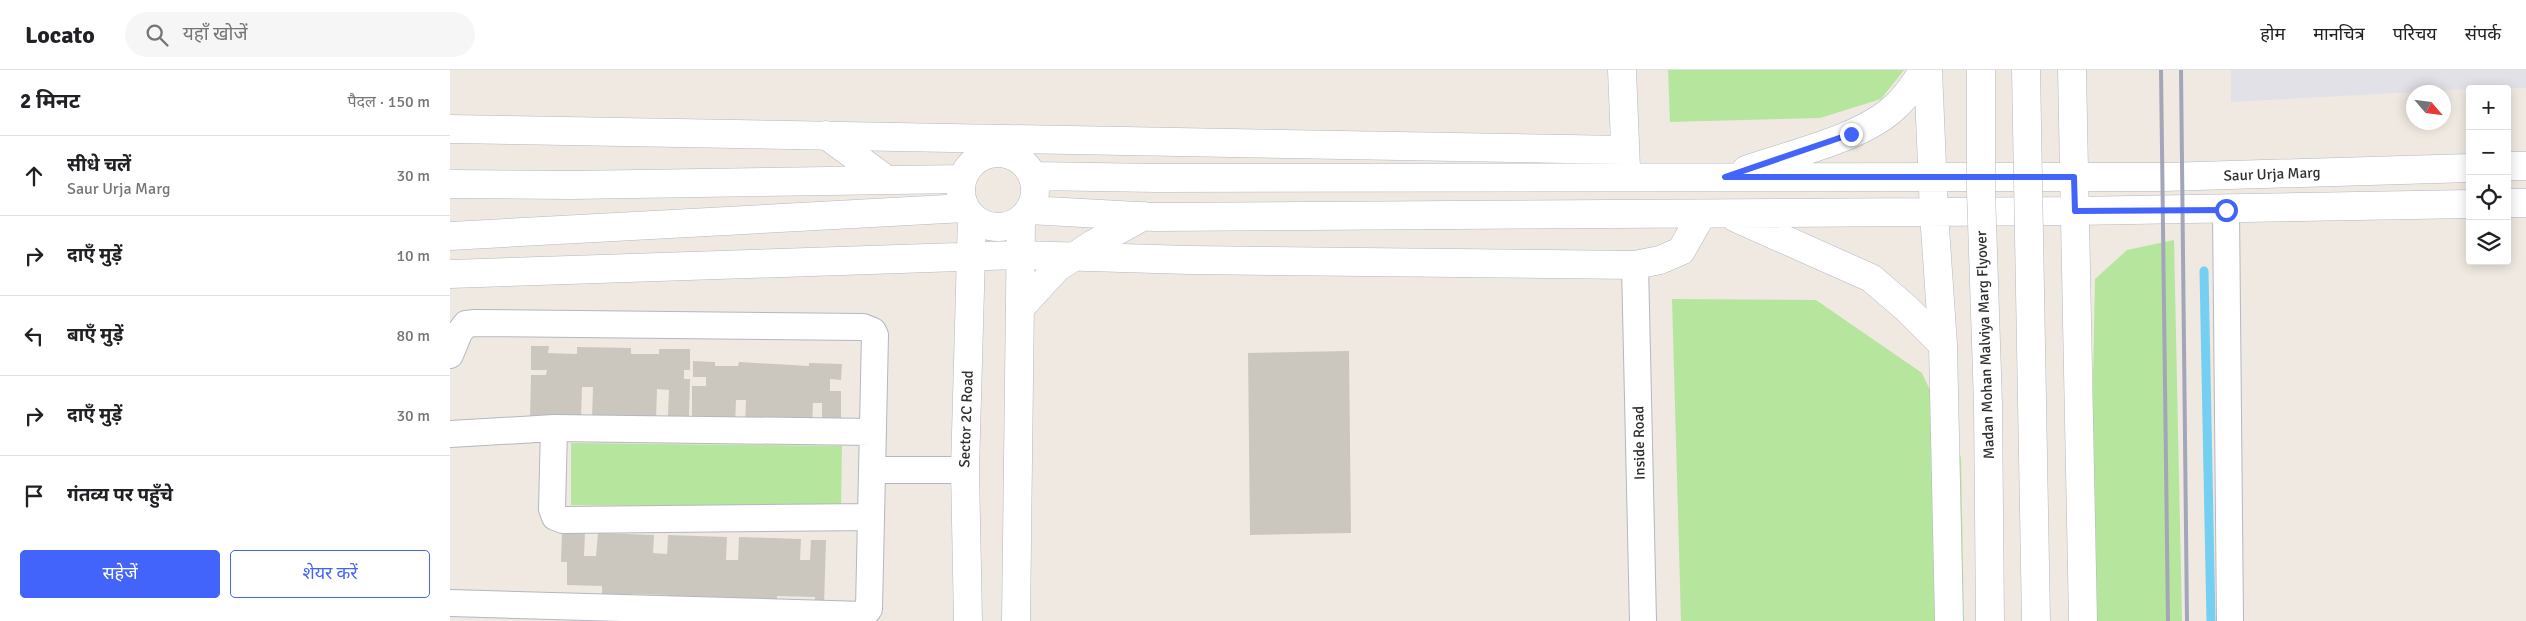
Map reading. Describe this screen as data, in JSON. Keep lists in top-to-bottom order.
{
  "streets": {
    "main road": ["Saur Urja Marg", "Madan Mohan Malviya Marg Flyover", "Sector 2C Road"],
    "street": ["Inside Road"]
  },
  "crossings": [
    ["Saur Urja Marg", "Sector 2C Road"]
  ],
  "north": "bottom right",
  "page": {
    "header": "Locato",
    "search": "यहाँ खोजें",
    "nav": [
      "होम",
      "मानचित्र",
      "परिचय",
      "संपर्क"
    ],
    "heading": ["2 मिनट", "पैदल · 150 m"],
    "map_buttons": ["+", "−"],
    "list": [
      ["सीधे चलें", "Saur Urja Marg", "30 m"],
      ["दाएँ मुड़ें", "10 m"],
      ["बाएँ मुड़ें", "80 m"],
      ["दाएँ मुड़ें", "30 m"],
      "गंतव्य पर पहुँचे"
    ],
    "buttons": ["सहेजें", "शेयर करें"]
  }
}
